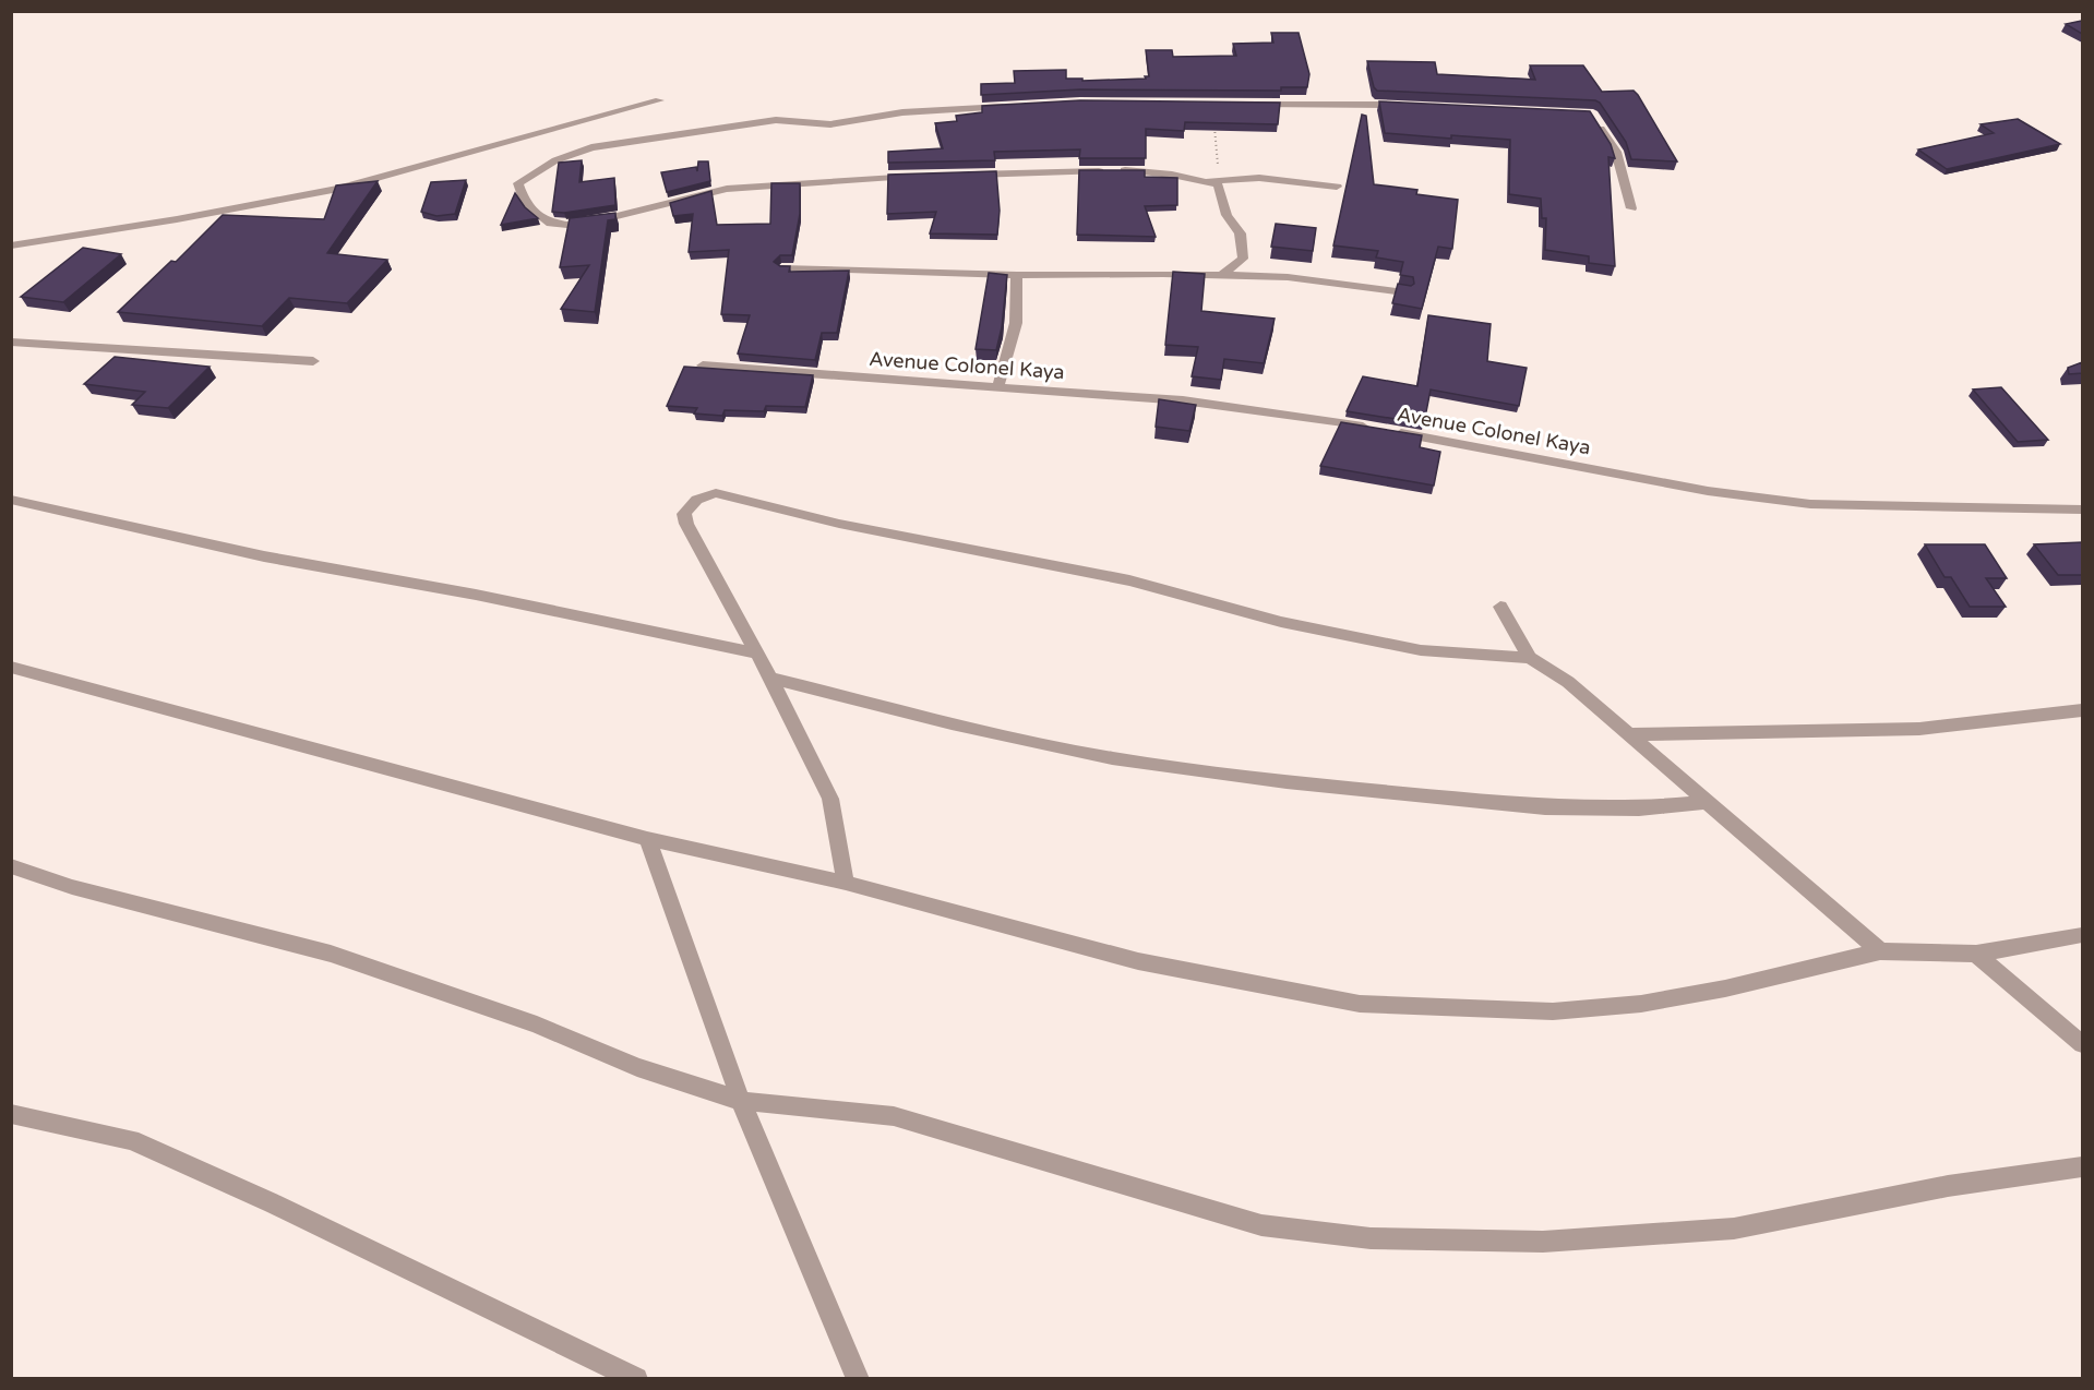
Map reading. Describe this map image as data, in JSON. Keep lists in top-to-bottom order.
{
  "streets": {
    "street": ["Avenue Colonel Kaya"]
  }
}
